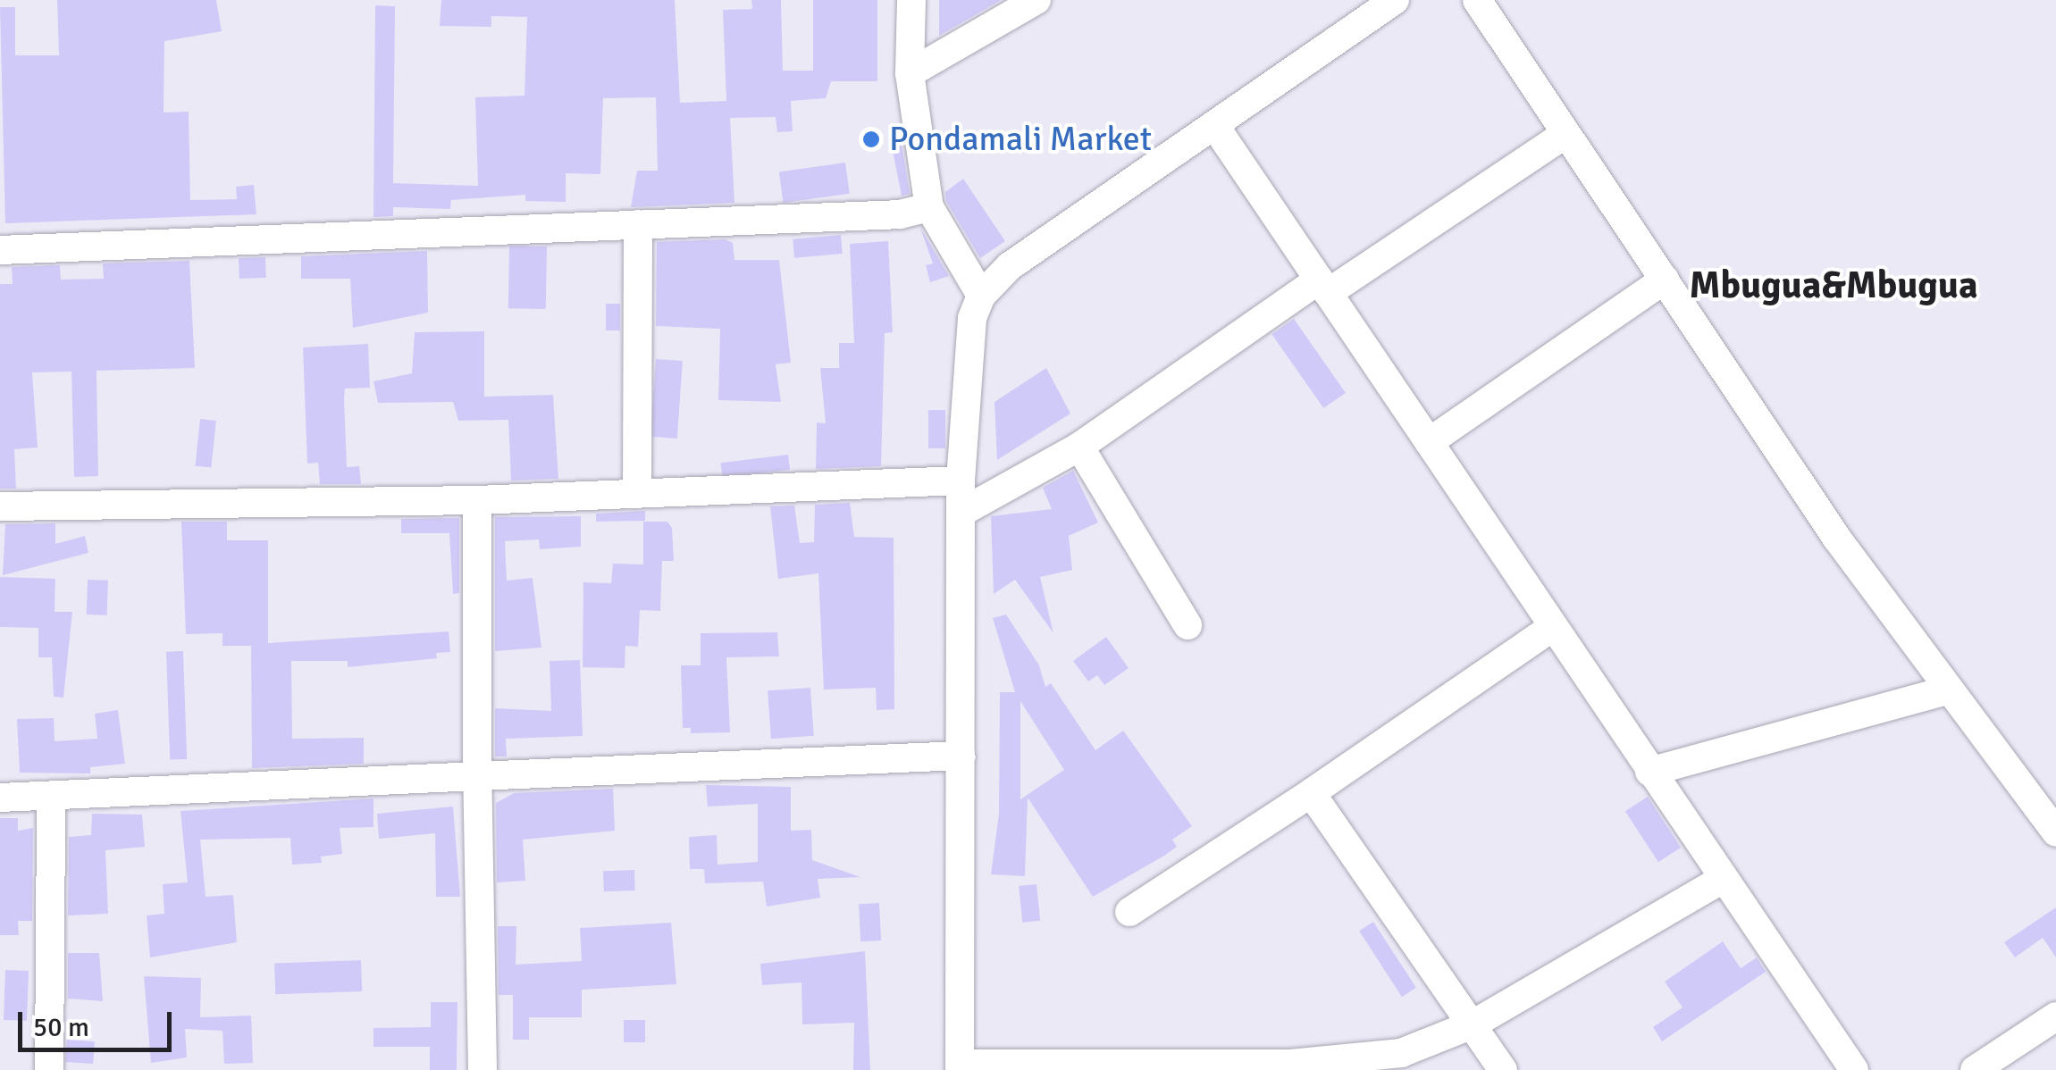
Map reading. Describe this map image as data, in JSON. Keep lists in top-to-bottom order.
{
  "districts": ["Mbugua&Mbugua"],
  "places": ["Pondamali Market"],
  "scale_bar": "50 m"
}
